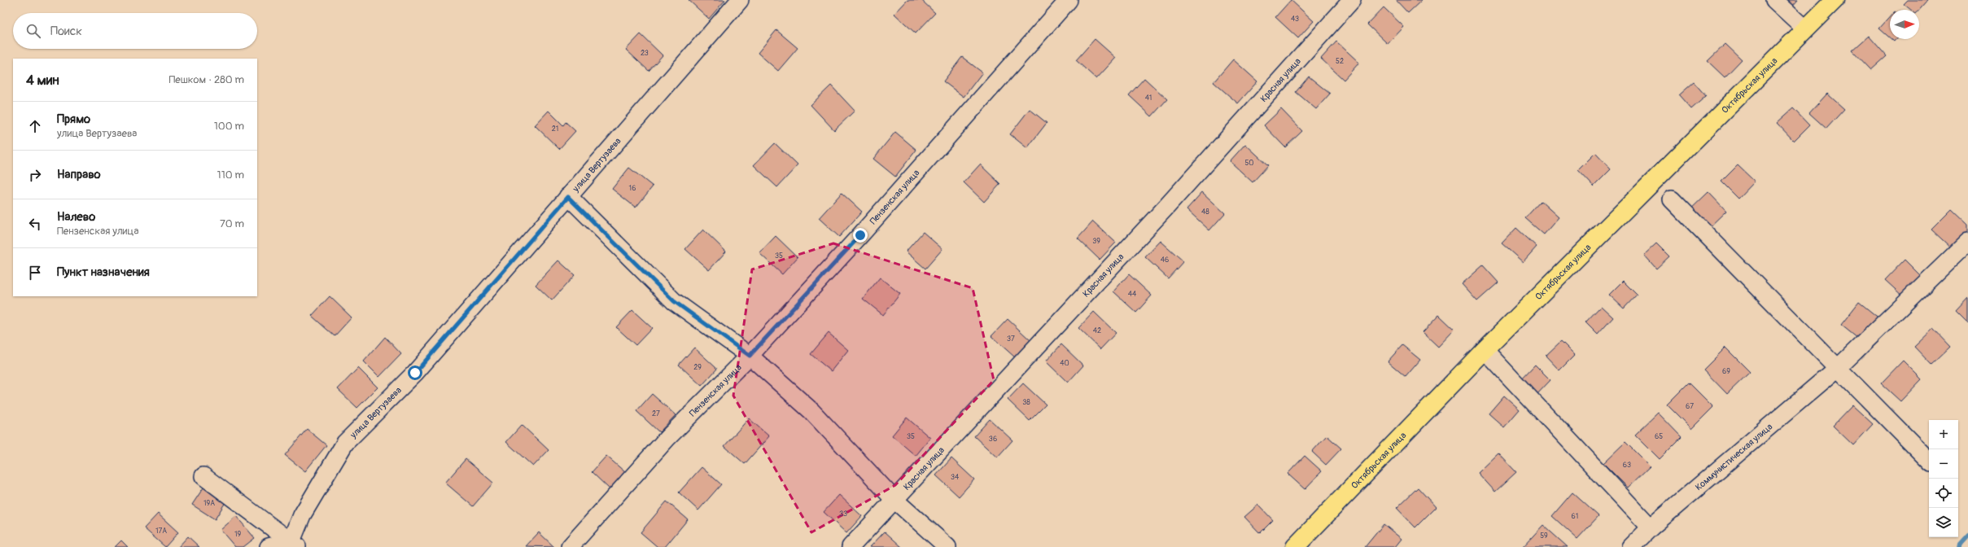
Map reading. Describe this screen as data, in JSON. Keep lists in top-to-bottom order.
{
  "streets": {
    "main road": ["Октябрьская улица"],
    "street": [
      "Красная улица",
      "улица Вертузаева",
      "Пензенская улица",
      "Коммунистическая улица"
    ]
  },
  "house_numbers": [
    "43",
    "23",
    "52",
    "41",
    "21",
    "50",
    "16",
    "48",
    "39",
    "35",
    "46",
    "44",
    "42",
    "37",
    "40",
    "29",
    "69",
    "38",
    "67",
    "27",
    "35",
    "65",
    "36",
    "63",
    "34",
    "19А",
    "33",
    "61",
    "17А",
    "19",
    "59"
  ],
  "north": "right",
  "page": {
    "search": "Поиск",
    "heading": ["4 мин", "Пешком · 280 m"],
    "list": [
      ["Прямо", "улица Вертузаева", "100 m"],
      ["Направо", "110 m"],
      ["Налево", "Пензенская улица", "70 m"],
      "Пункт назначения"
    ],
    "map_buttons": ["+", "−"]
  }
}
